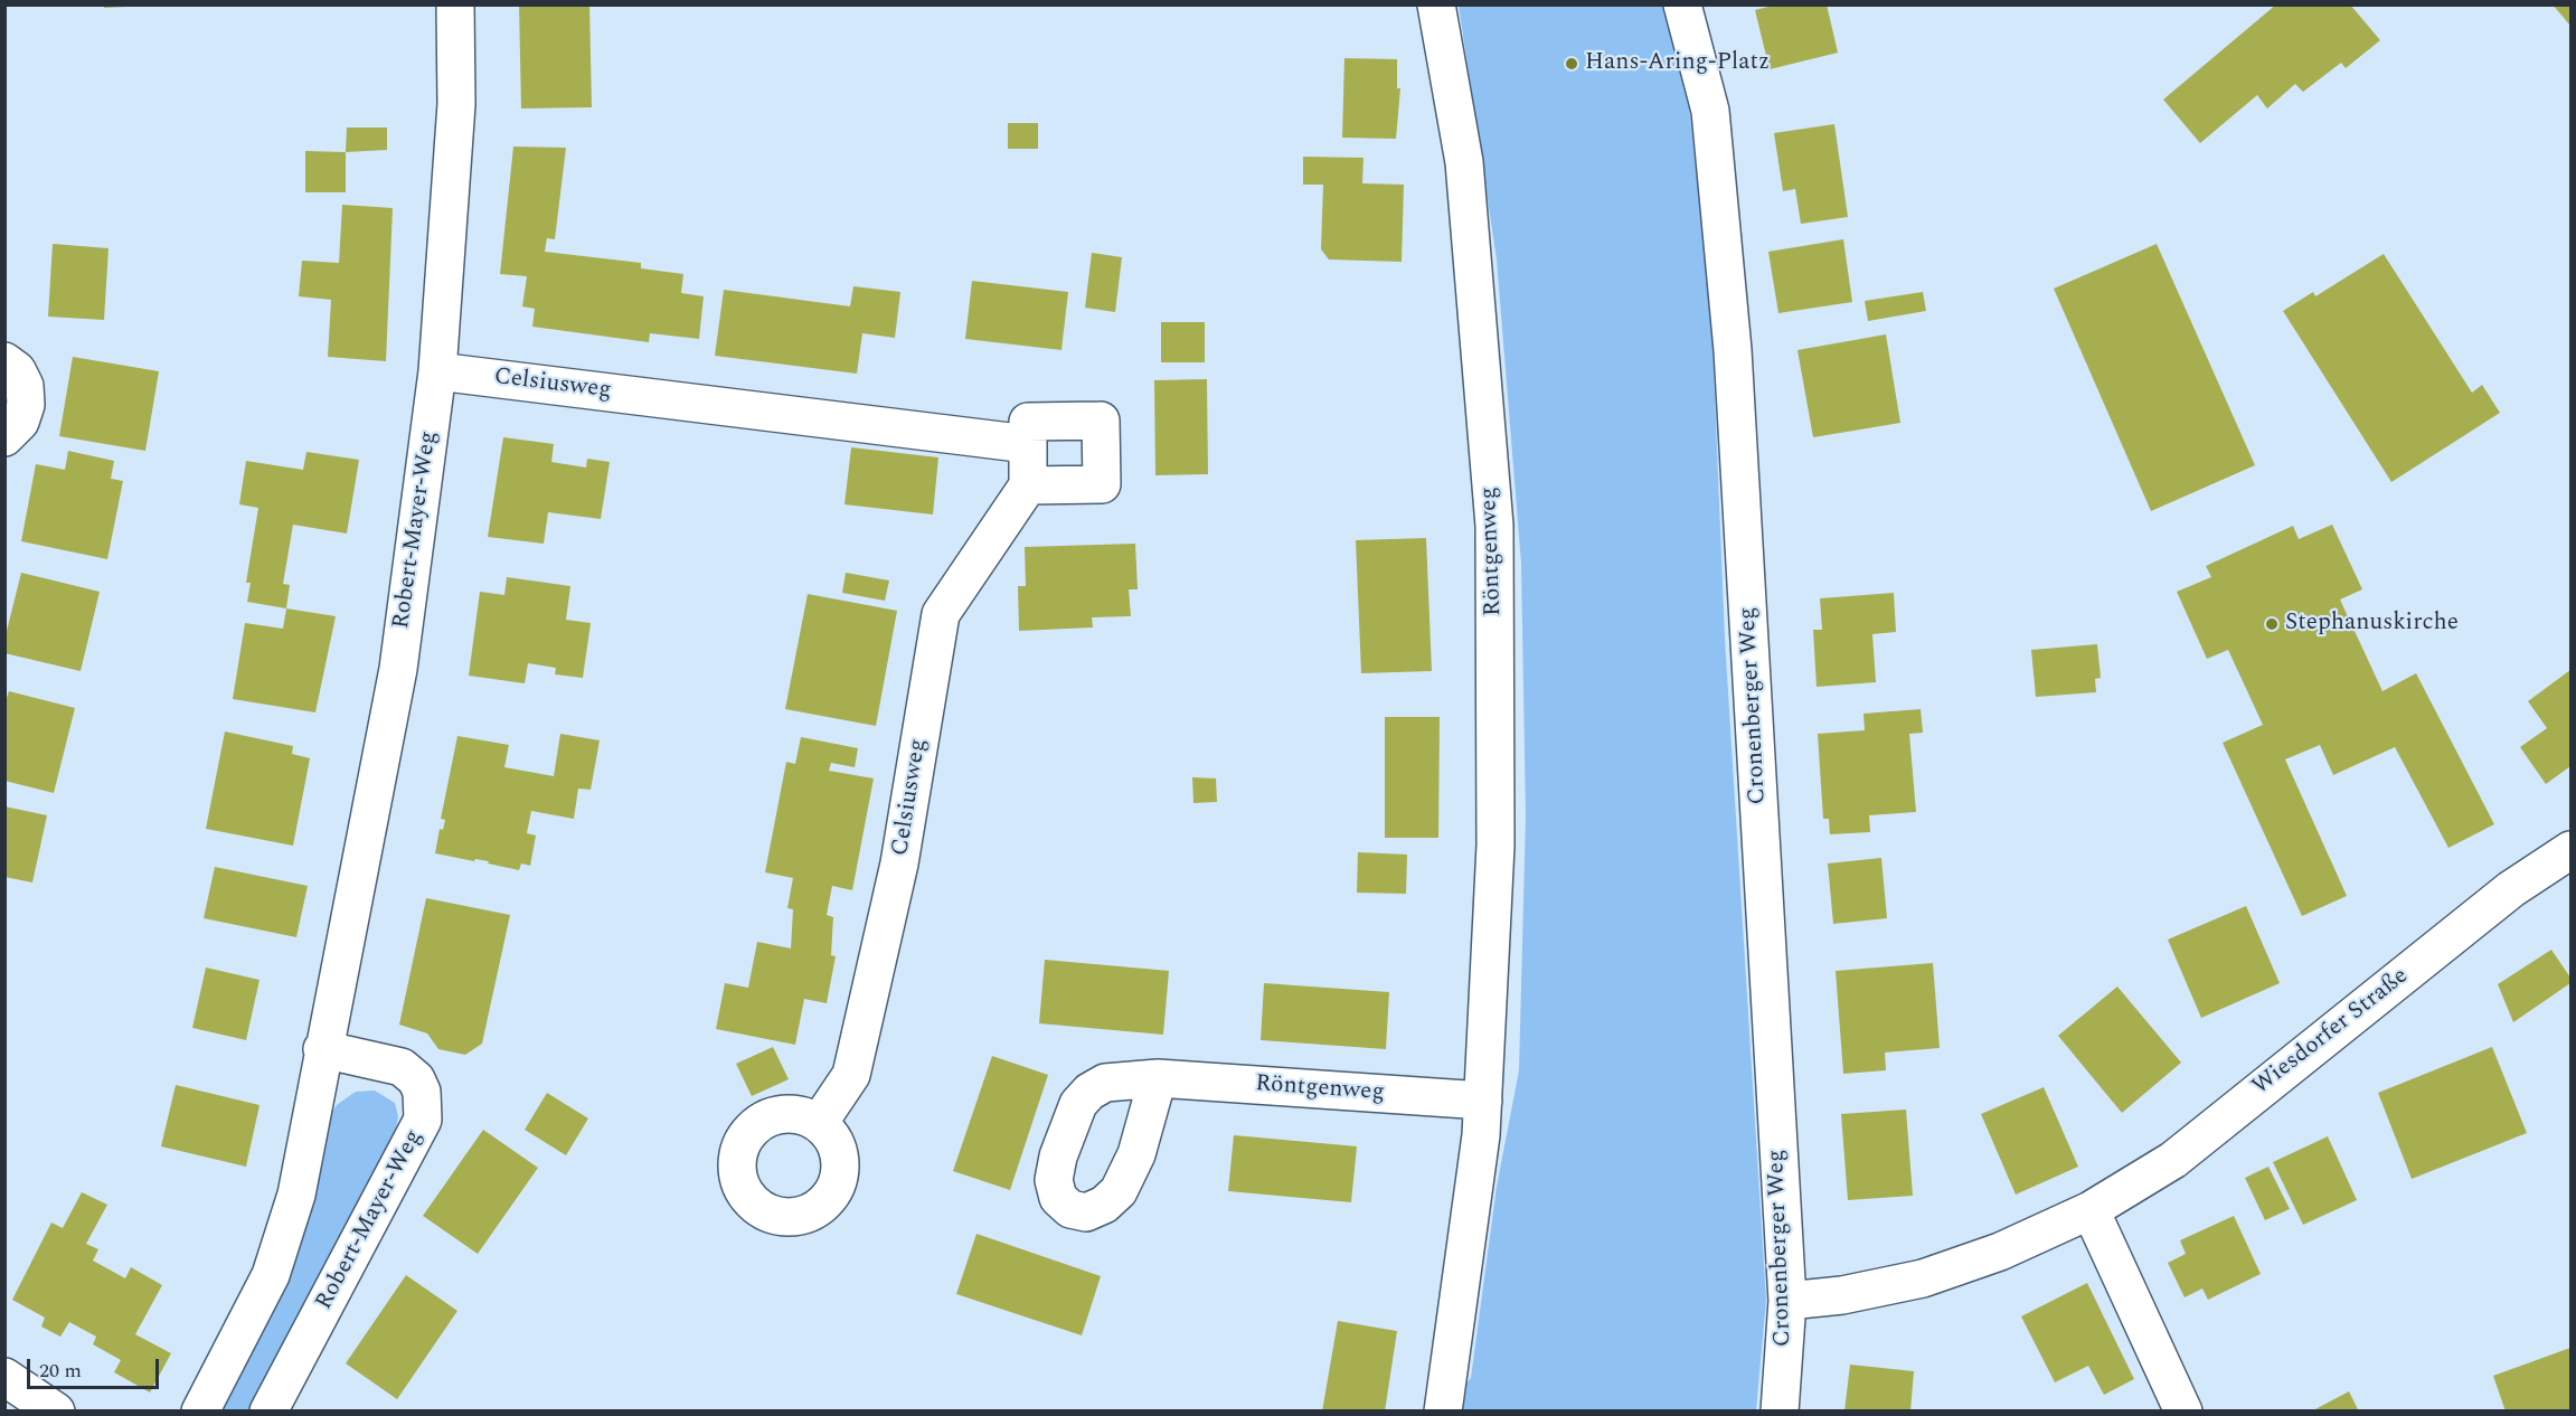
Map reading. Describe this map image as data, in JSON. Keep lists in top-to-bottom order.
{
  "streets": {
    "street": [
      "Celsiusweg",
      "Robert-Mayer-Weg",
      "Röntgenweg",
      "Cronenberger Weg",
      "Wiesdorfer Straße"
    ]
  },
  "crossings": [
    ["Celsiusweg", "Robert-Mayer-Weg"],
    ["Cronenberger Weg", "Wiesdorfer Straße"]
  ],
  "places": ["Hans-Aring-Platz", "Stephanuskirche"],
  "scale_bar": "20 m"
}
